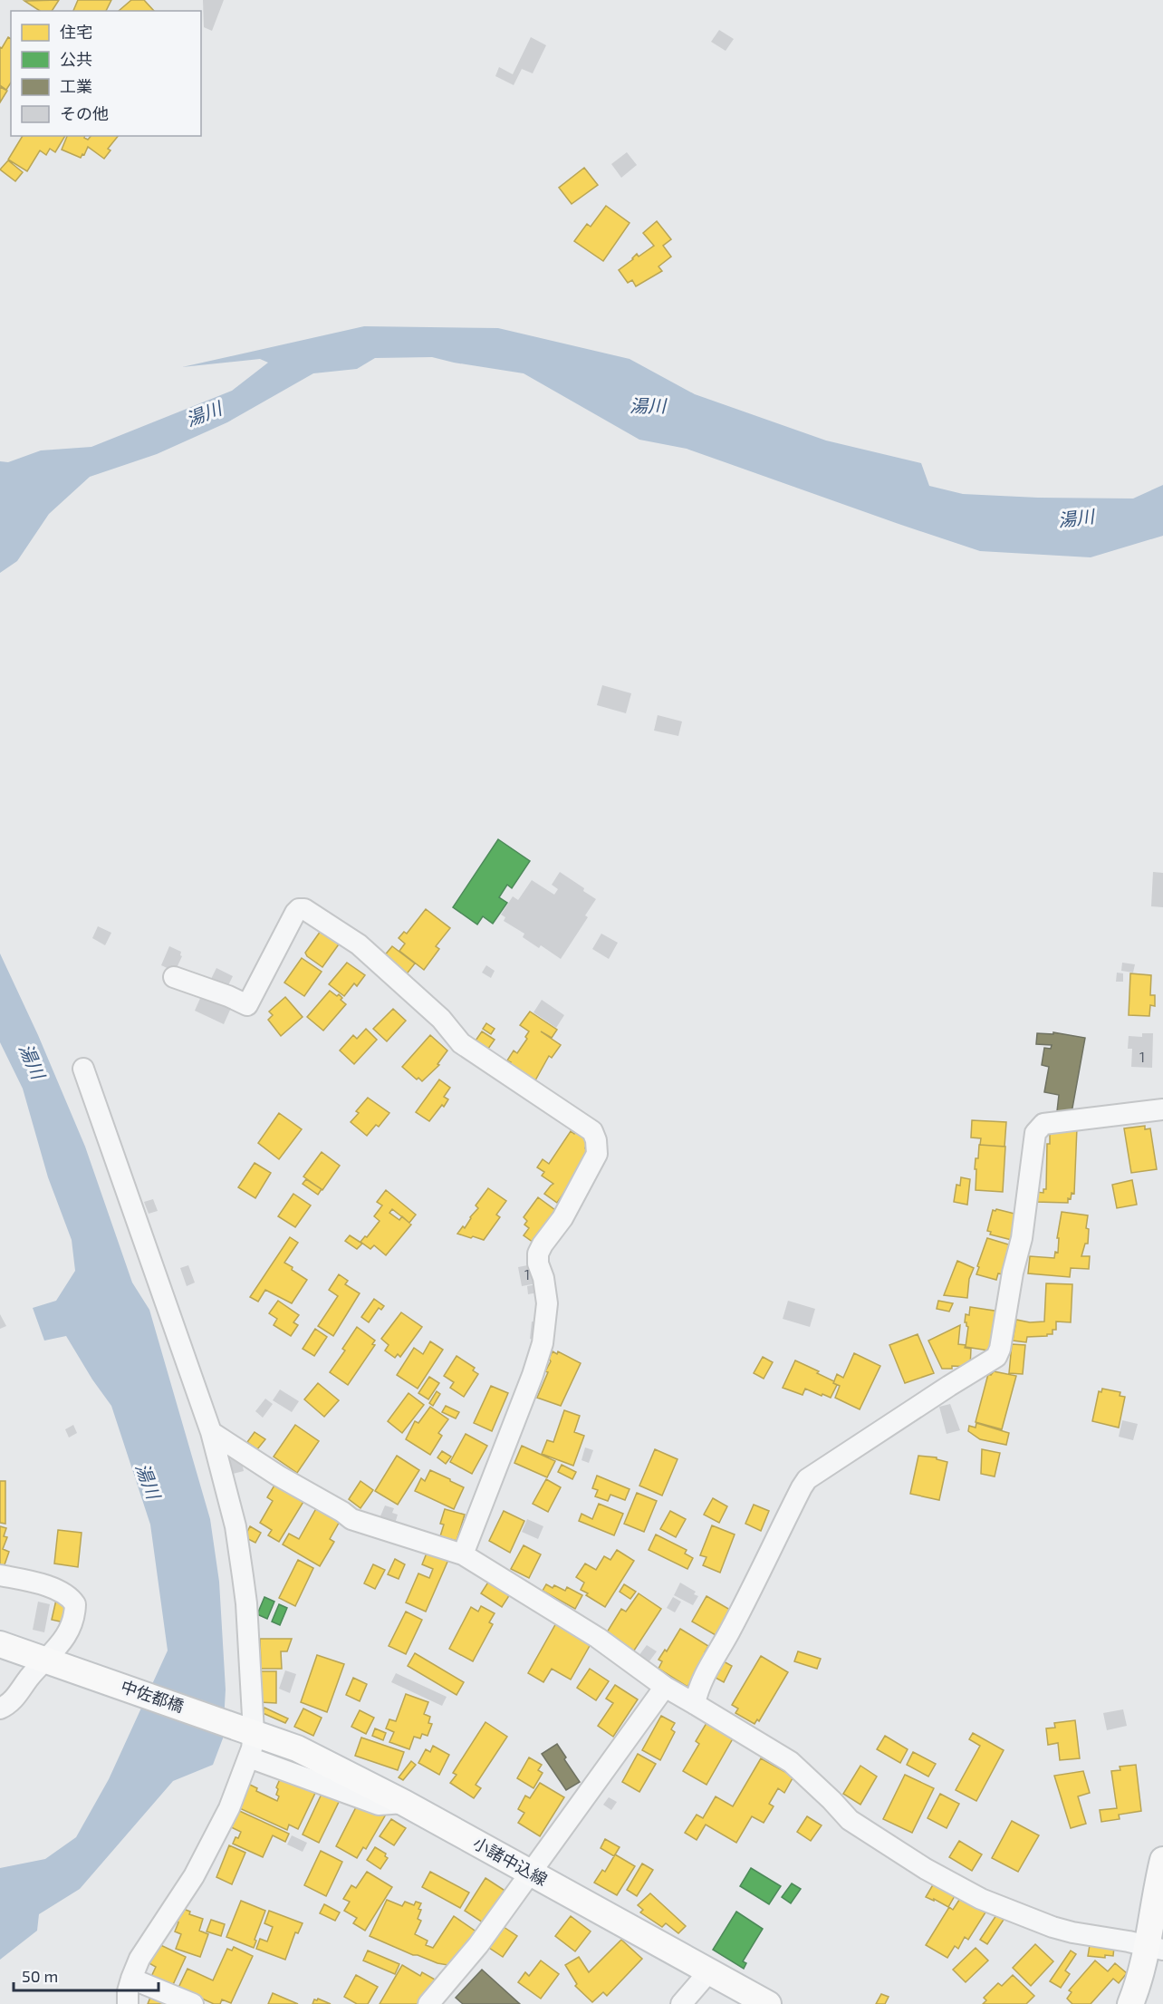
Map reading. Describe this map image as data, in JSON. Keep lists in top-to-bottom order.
{
  "streets": {
    "main road": ["中佐都橋", "小諸中込線"]
  },
  "crossings": [
    ["中佐都橋", "小諸中込線"]
  ],
  "water": ["湯川"],
  "house_numbers": ["1", "1"],
  "legend": [
    "住宅",
    "公共",
    "工業",
    "その他"
  ],
  "scale_bar": "50 m"
}
